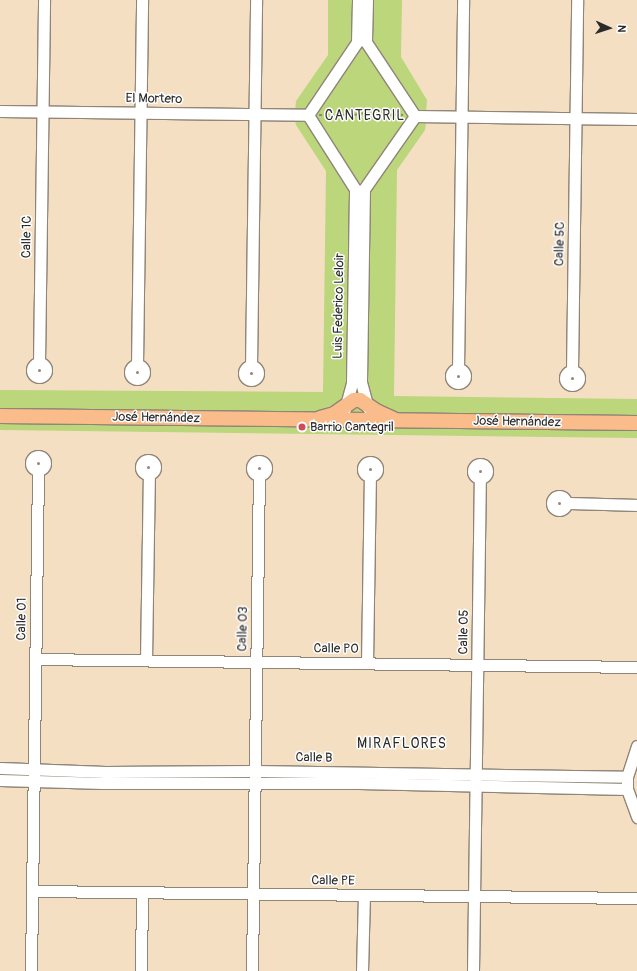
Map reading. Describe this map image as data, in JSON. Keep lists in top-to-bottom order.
{
  "streets": {
    "main road": ["José Hernández"],
    "street": [
      "El Mortero",
      "Calle 1C",
      "Calle 5C",
      "Luis Federico Leloir",
      "Calle O1",
      "Calle O3",
      "Calle O5",
      "Calle PO",
      "Calle B",
      "Calle PE"
    ]
  },
  "crossings": [
    ["El Mortero", "Calle 1C"],
    ["Luis Federico Leloir", "José Hernández"],
    ["Calle O1", "Calle PO"],
    ["Calle O1", "Calle B"],
    ["Calle O1", "Calle PE"],
    ["Calle O3", "Calle PO"],
    ["Calle O3", "Calle B"],
    ["Calle O3", "Calle PE"],
    ["Calle O5", "Calle PO"],
    ["Calle O5", "Calle B"],
    ["Calle O5", "Calle PE"]
  ],
  "districts": ["CANTEGRIL", "MIRAFLORES"],
  "places": ["Barrio Cantegril"],
  "north": "right"
}
